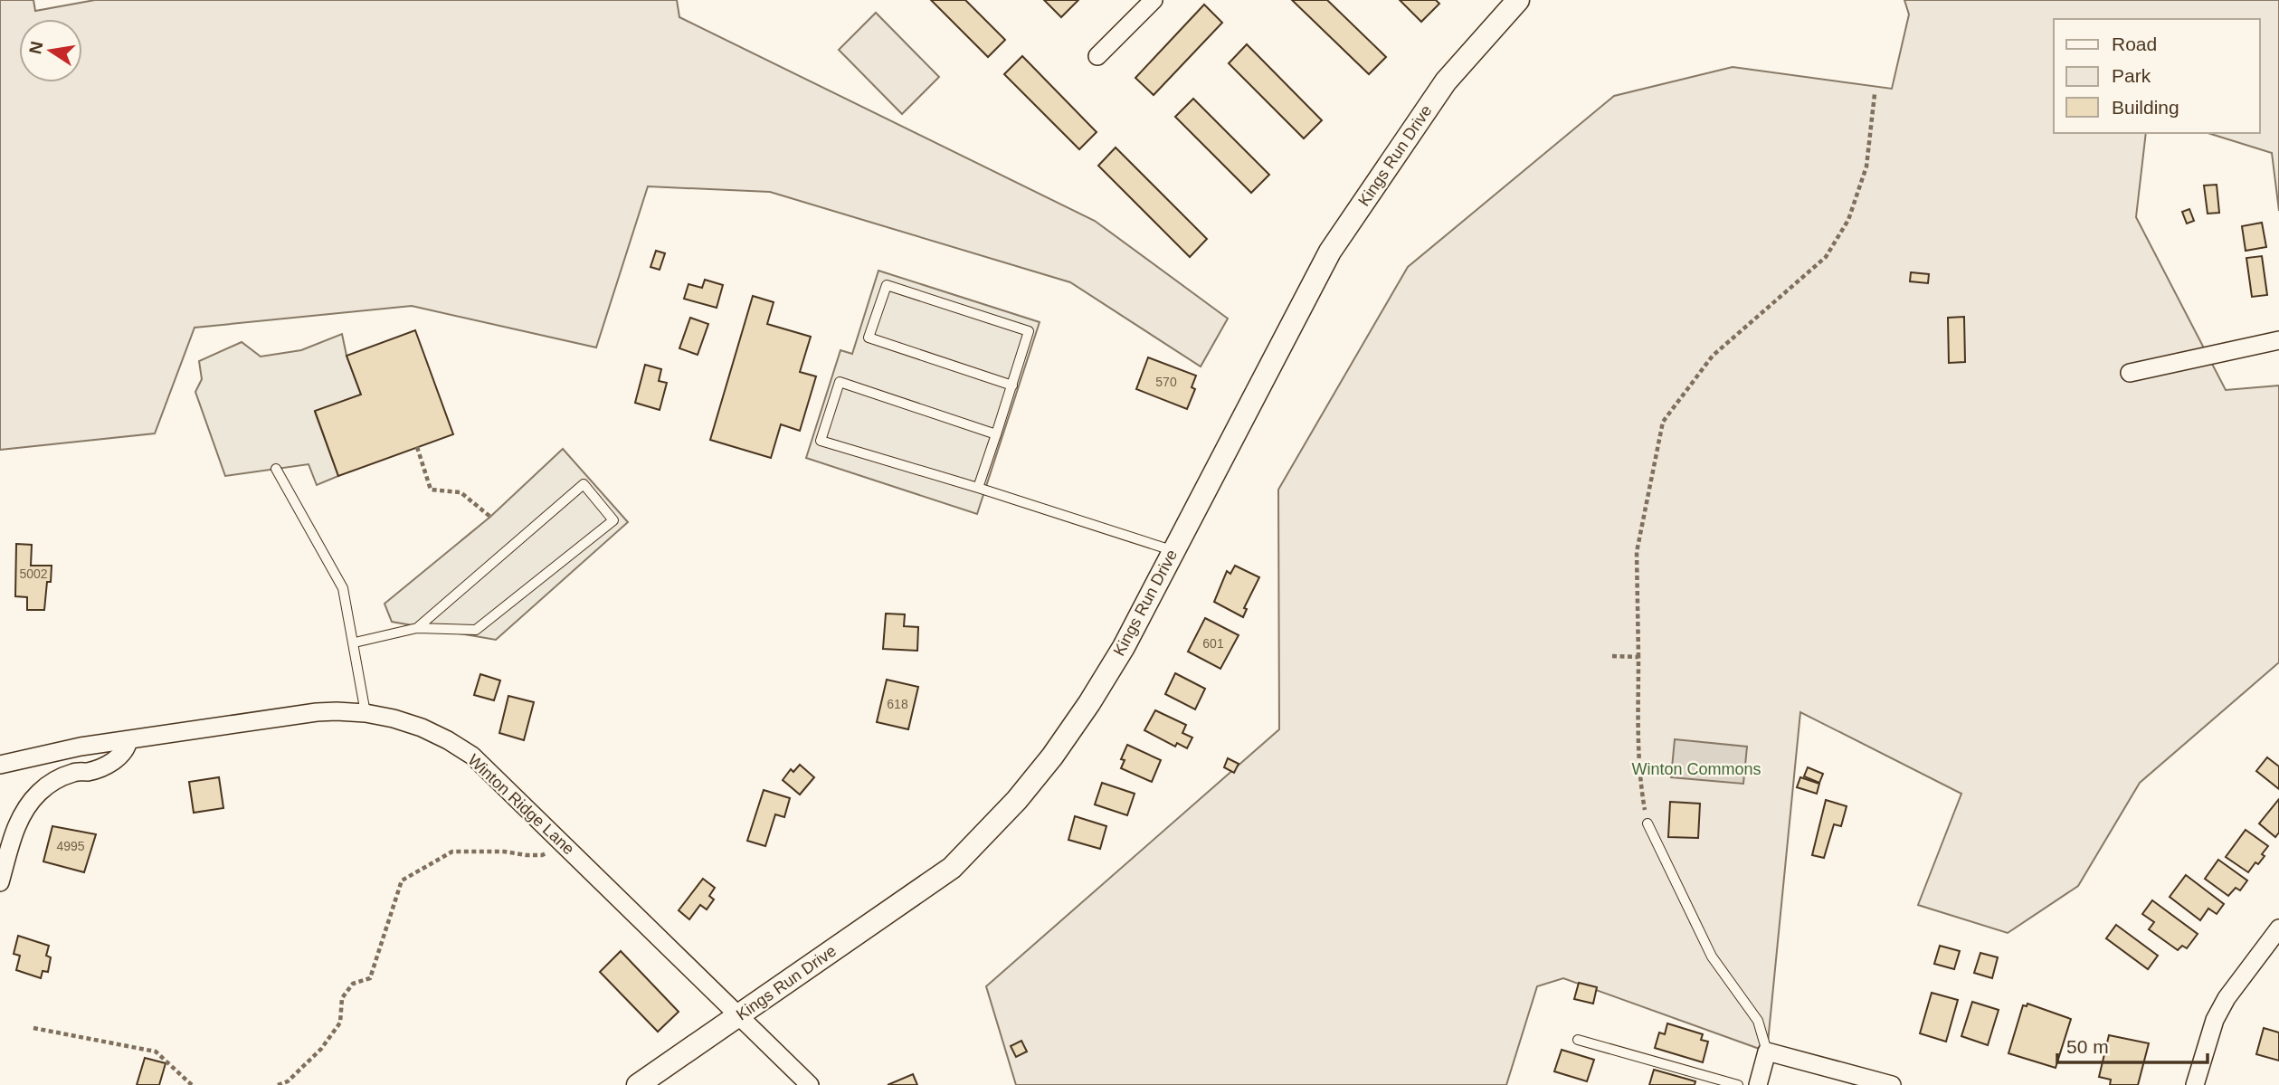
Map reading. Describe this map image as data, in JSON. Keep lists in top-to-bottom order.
{
  "streets": {
    "street": ["Kings Run Drive", "Winton Ridge Lane"]
  },
  "crossings": [
    ["Kings Run Drive", "Winton Ridge Lane"]
  ],
  "parks": ["Winton Commons"],
  "house_numbers": [
    "570",
    "5002",
    "601",
    "618",
    "4995"
  ],
  "legend": ["Road", "Park", "Building"],
  "scale_bar": "50 m",
  "north": "left"
}
